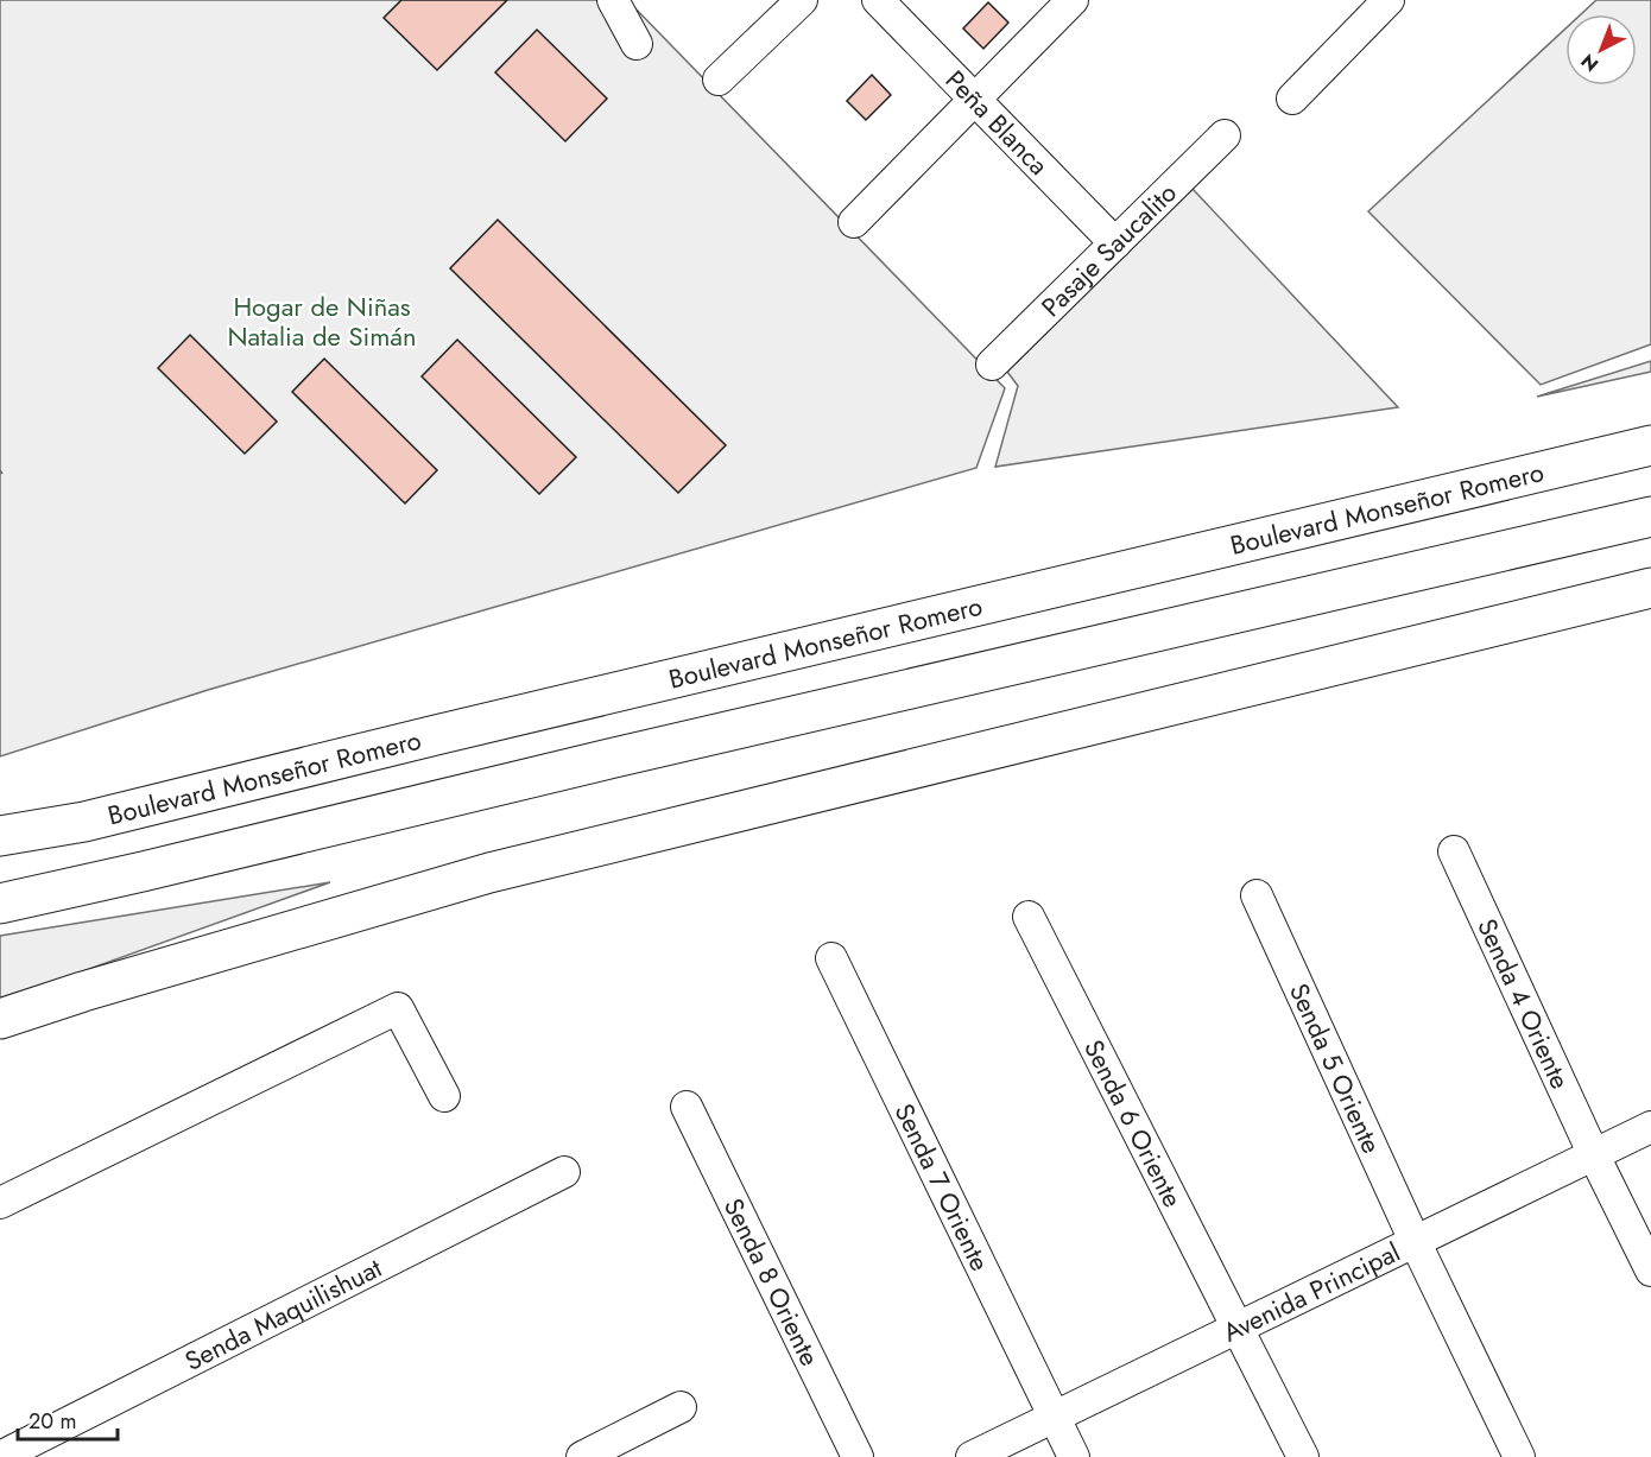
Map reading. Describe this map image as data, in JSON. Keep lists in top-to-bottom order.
{
  "streets": {
    "highway": ["Boulevard Monseñor Romero"],
    "street": [
      "Peña Blanca",
      "Pasaje Saucalito",
      "Senda 4 Oriente",
      "Senda 5 Oriente",
      "Senda 6 Oriente",
      "Senda 7 Oriente",
      "Senda 8 Oriente",
      "Avenida Principal",
      "Senda Maquilishuat"
    ]
  },
  "crossings": [
    ["Peña Blanca", "Pasaje Saucalito"],
    ["Senda 4 Oriente", "Avenida Principal"],
    ["Senda 5 Oriente", "Avenida Principal"],
    ["Senda 6 Oriente", "Avenida Principal"],
    ["Senda 7 Oriente", "Avenida Principal"]
  ],
  "parks": ["Hogar de Niñas Natalia de Simán"],
  "scale_bar": "20 m",
  "north": "bottom left"
}
